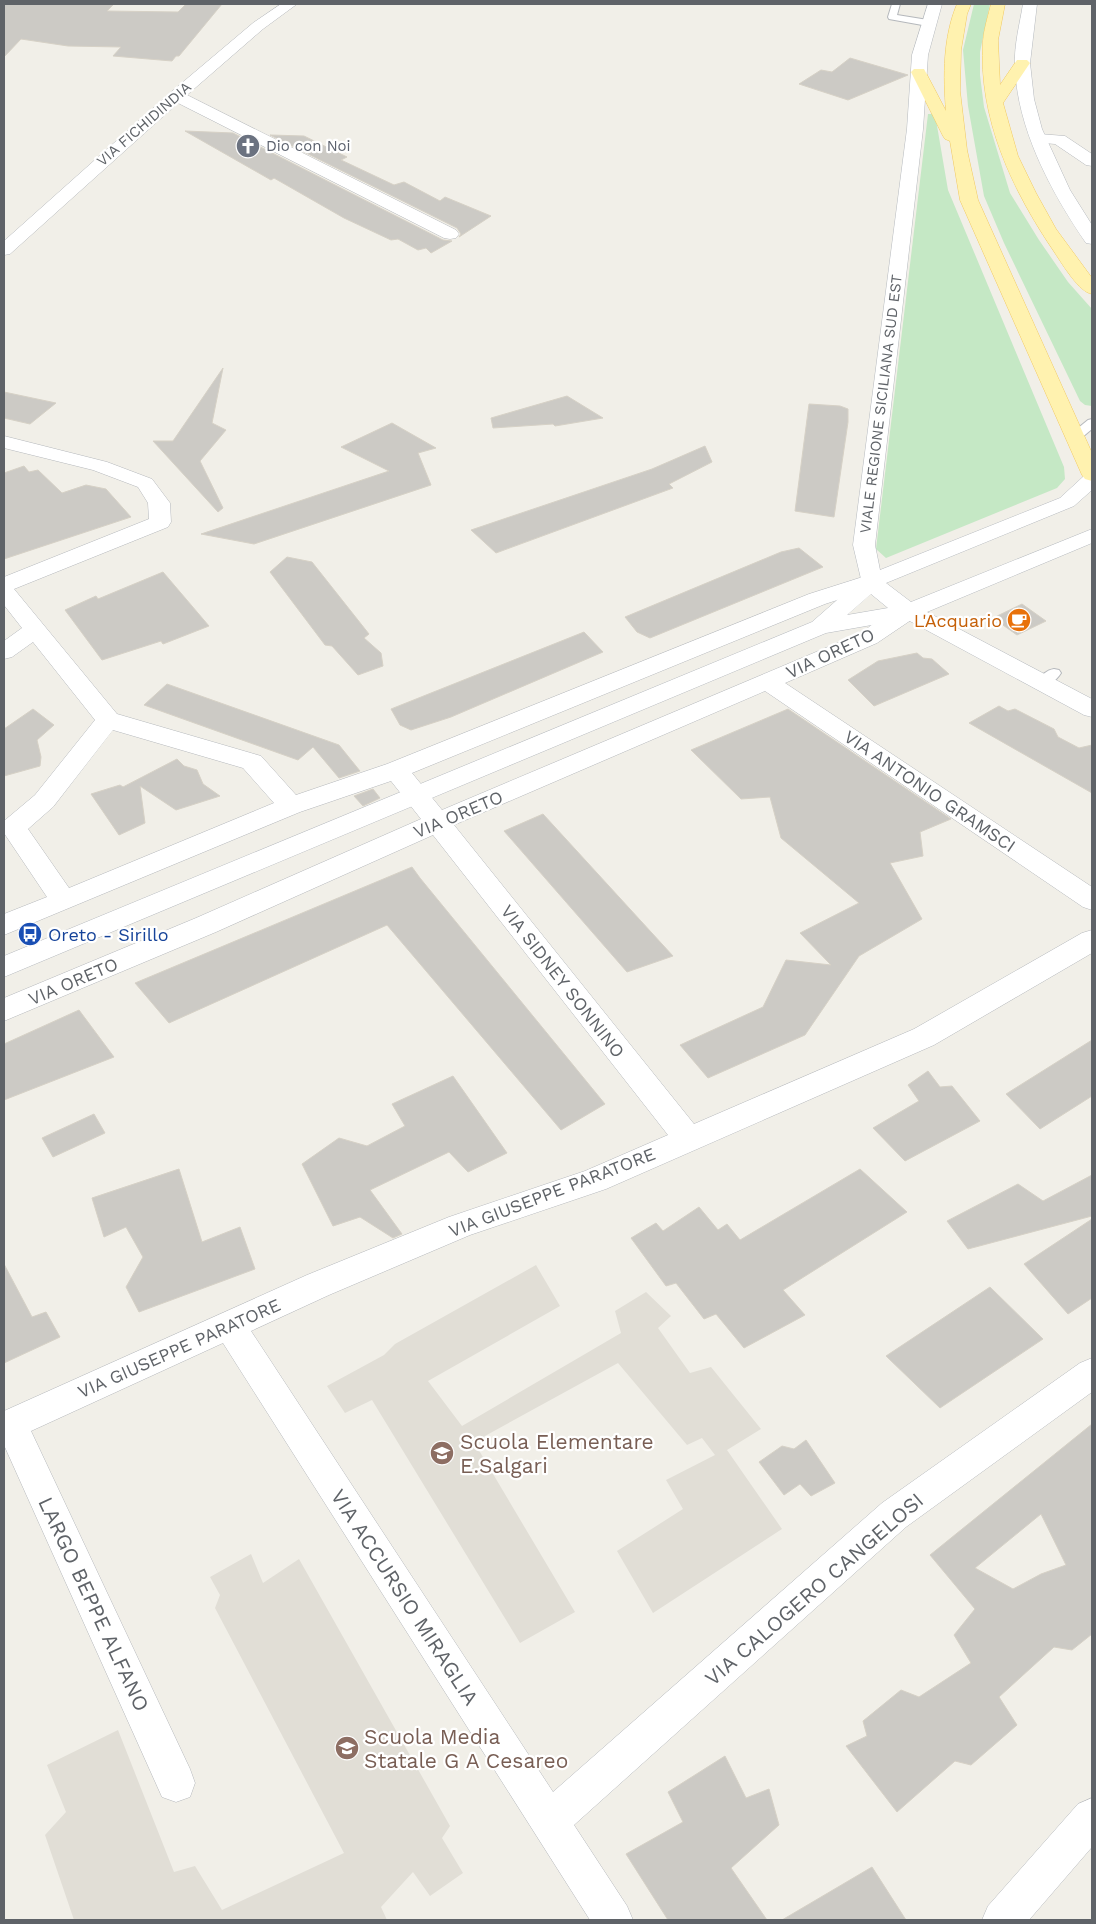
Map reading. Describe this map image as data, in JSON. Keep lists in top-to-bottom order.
{
  "streets": {
    "street": [
      "VIA FICHIDINDIA",
      "VIALE REGIONE SICILIANA SUD EST",
      "VIA ORETO",
      "VIA ANTONIO GRAMSCI",
      "VIA SIDNEY SONNINO",
      "VIA GIUSEPPE PARATORE",
      "VIA CALOGERO CANGELOSI",
      "VIA ACCURSIO MIRAGLIA",
      "LARGO BEPPE ALFANO"
    ]
  },
  "crossings": [
    ["VIA ORETO", "VIA ANTONIO GRAMSCI"],
    ["VIA ORETO", "VIA SIDNEY SONNINO"],
    ["VIA SIDNEY SONNINO", "VIA GIUSEPPE PARATORE"],
    ["VIA GIUSEPPE PARATORE", "VIA ACCURSIO MIRAGLIA"],
    ["VIA GIUSEPPE PARATORE", "LARGO BEPPE ALFANO"],
    ["VIA CALOGERO CANGELOSI", "VIA ACCURSIO MIRAGLIA"]
  ],
  "places": {
    "church": ["Dio con Noi"],
    "cafe": ["L'Acquario"],
    "bus stop": ["Oreto - Sirillo"],
    "school or university": ["Scuola Elementare E.Salgari", "Scuola Media Statale G A Cesareo"]
  }
}
